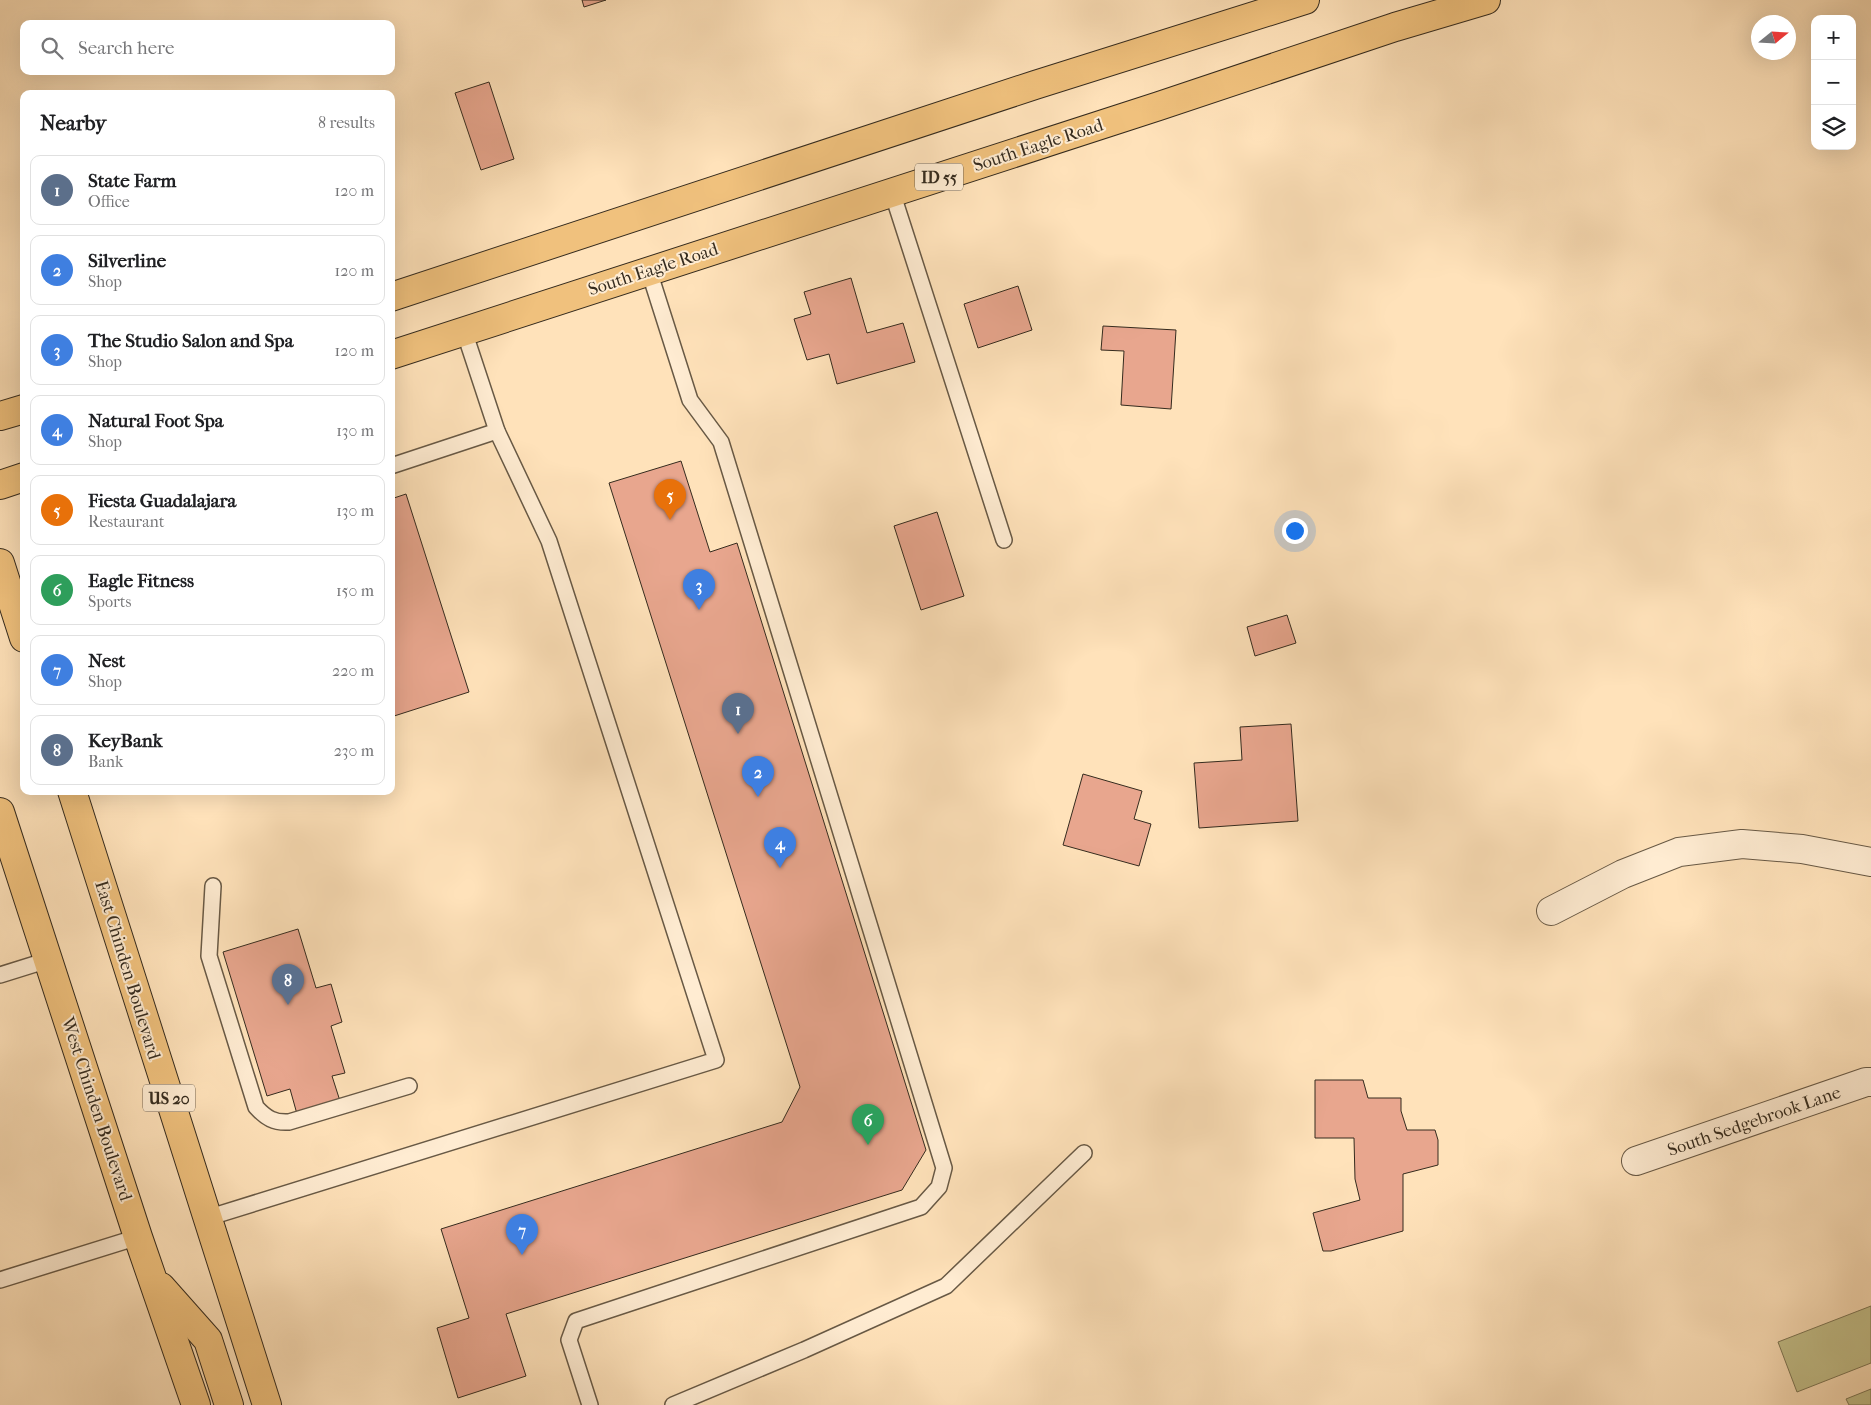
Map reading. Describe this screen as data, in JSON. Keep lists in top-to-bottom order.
{
  "streets": {
    "main road": [
      "South Eagle Road",
      "ID 55",
      "East Chinden Boulevard",
      "US 20",
      "West Chinden Boulevard"
    ],
    "street": ["South Sedgebrook Lane"]
  },
  "north": "right",
  "page": {
    "map_buttons": ["+", "−"],
    "search": "Search here",
    "heading": ["Nearby", "8 results"],
    "list": [
      {
        "mark": "1",
        "name": "State Farm",
        "note": "Office",
        "value": "120 m"
      },
      {
        "mark": "2",
        "name": "Silverline",
        "note": "Shop",
        "value": "120 m"
      },
      {
        "mark": "3",
        "name": "The Studio Salon and Spa",
        "note": "Shop",
        "value": "120 m"
      },
      {
        "mark": "4",
        "name": "Natural Foot Spa",
        "note": "Shop",
        "value": "130 m"
      },
      {
        "mark": "5",
        "name": "Fiesta Guadalajara",
        "note": "Restaurant",
        "value": "130 m"
      },
      {
        "mark": "6",
        "name": "Eagle Fitness",
        "note": "Sports",
        "value": "150 m"
      },
      {
        "mark": "7",
        "name": "Nest",
        "note": "Shop",
        "value": "220 m"
      },
      {
        "mark": "8",
        "name": "KeyBank",
        "note": "Bank",
        "value": "230 m"
      }
    ],
    "pins": [
      "5",
      "3",
      "1",
      "2",
      "4",
      "8",
      "6",
      "7"
    ]
  }
}
